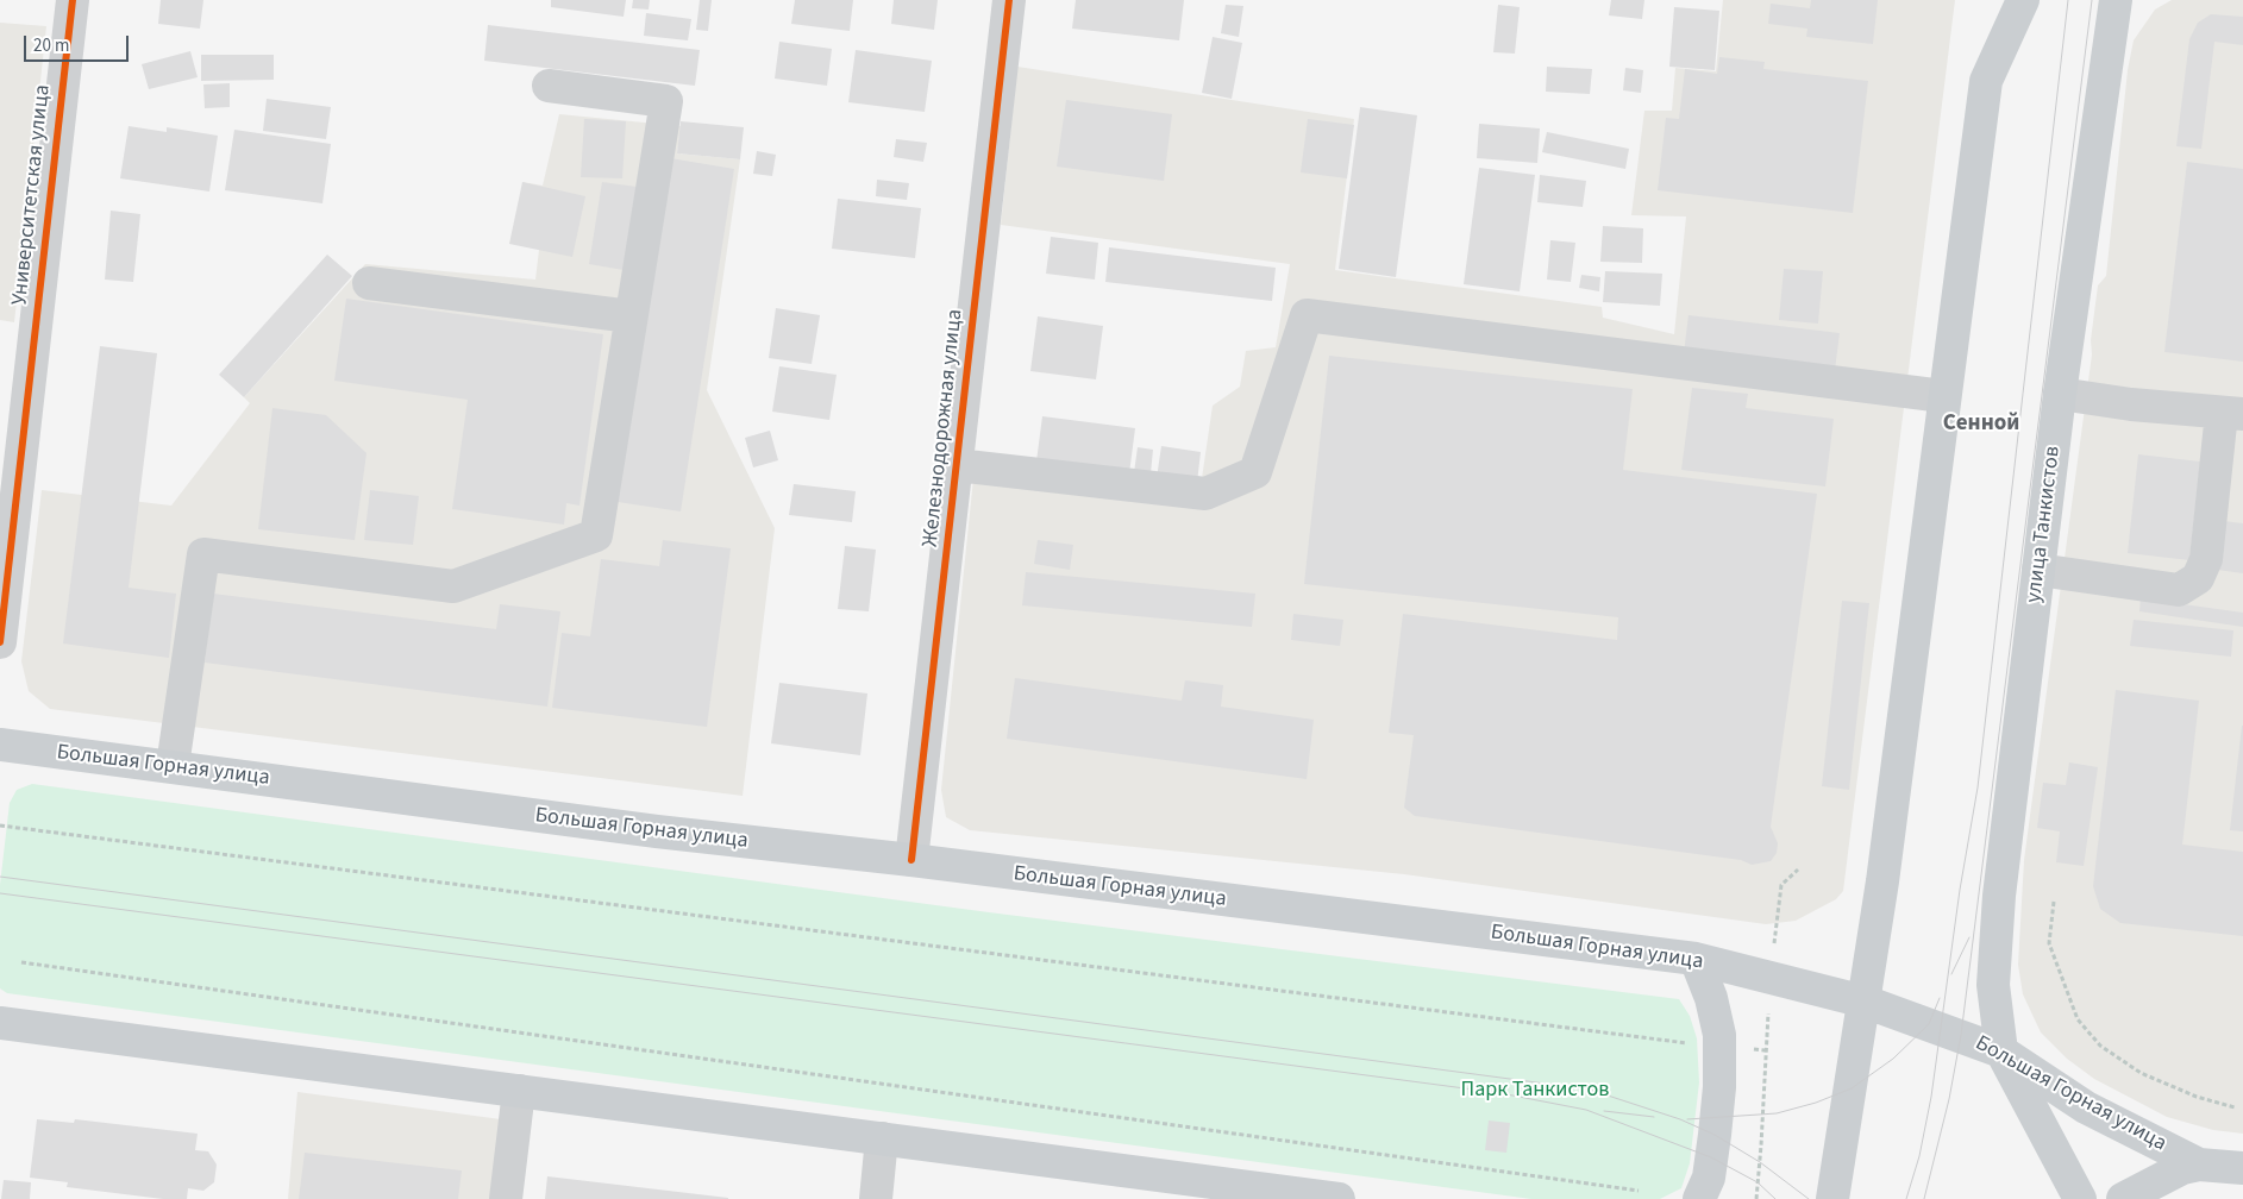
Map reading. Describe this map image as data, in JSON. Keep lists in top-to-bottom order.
{
  "streets": {
    "main road": ["улица Танкистов", "Большая Горная улица"],
    "street": ["Университетская улица", "Железнодорожная улица"]
  },
  "crossings": [
    ["Железнодорожная улица", "Большая Горная улица"],
    ["улица Танкистов", "Большая Горная улица"]
  ],
  "districts": ["Сенной"],
  "parks": ["Парк Танкистов"],
  "scale_bar": "20 m"
}
